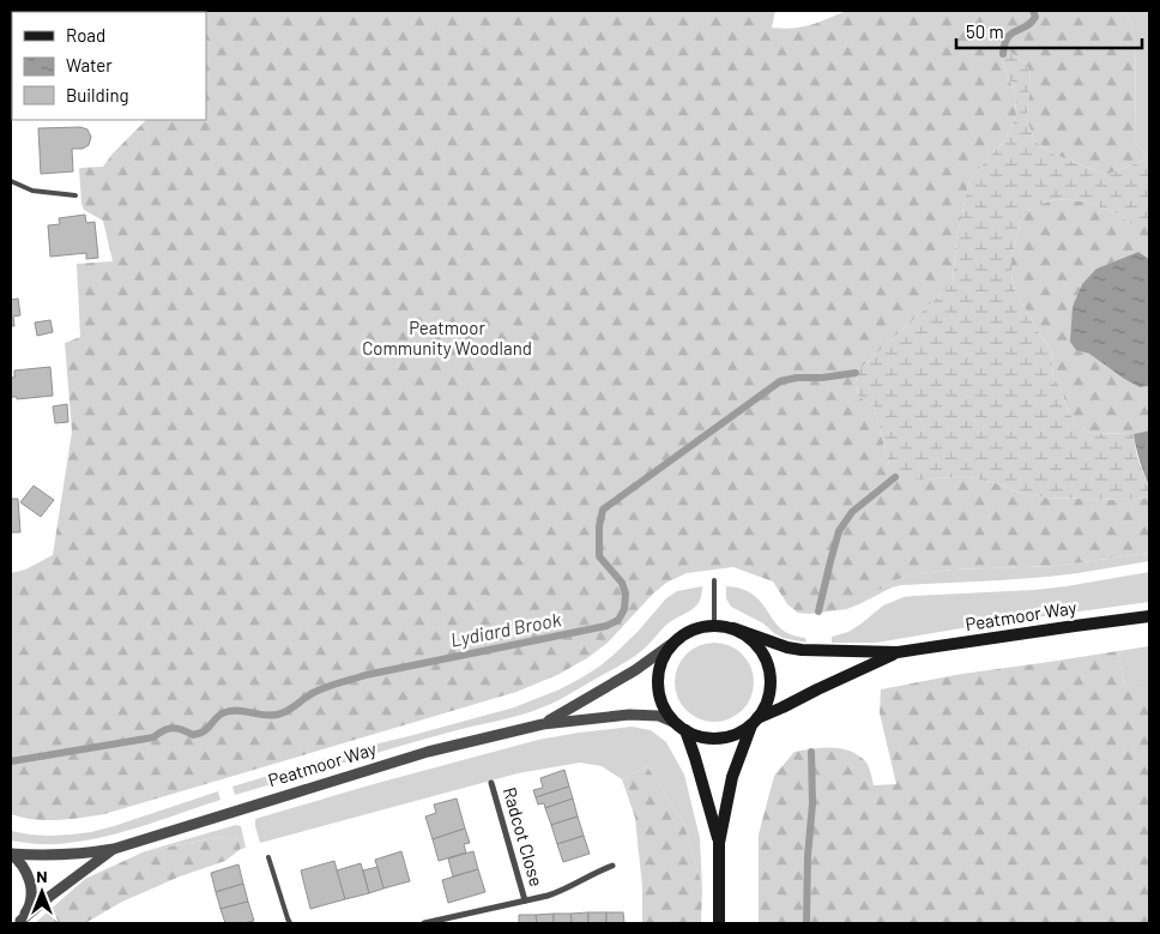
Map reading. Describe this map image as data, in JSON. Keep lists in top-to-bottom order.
{
  "streets": {
    "main road": ["Peatmoor Way"],
    "street": ["Radcot Close"]
  },
  "water": ["Lydiard Brook"],
  "parks": ["Peatmoor Community Woodland"],
  "legend": ["Road", "Water", "Building"],
  "scale_bar": "50 m",
  "north": "top"
}
